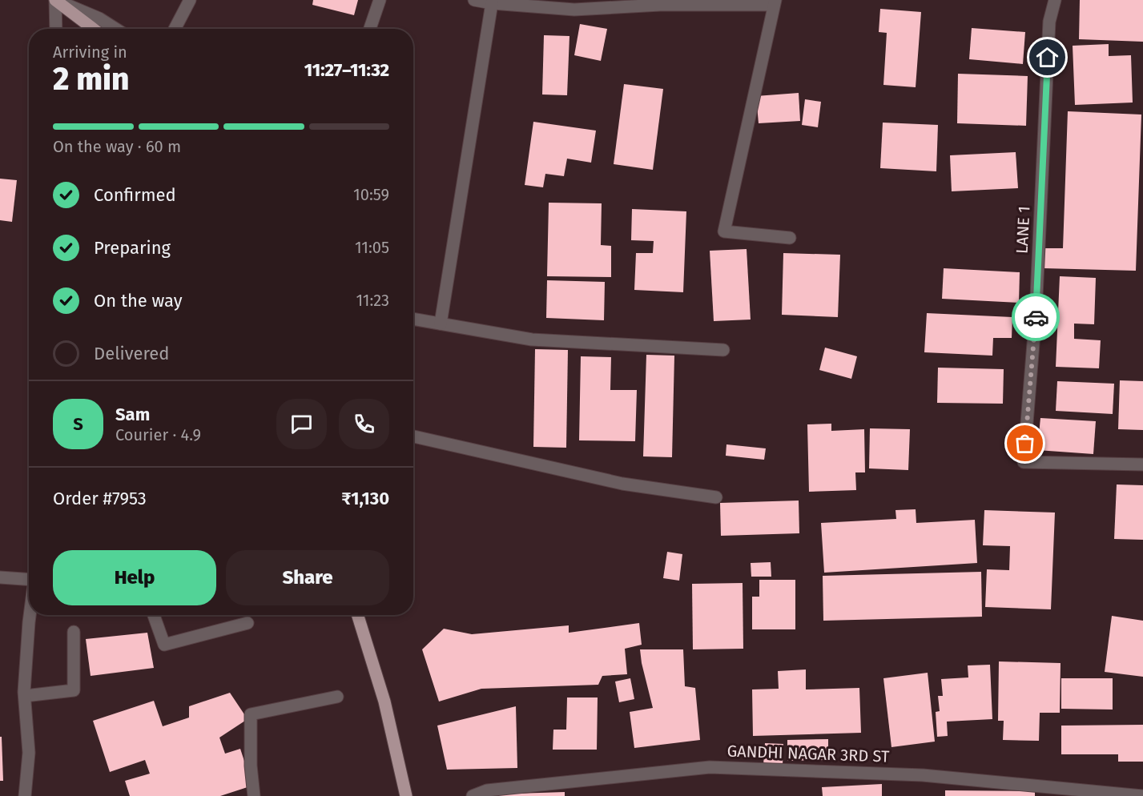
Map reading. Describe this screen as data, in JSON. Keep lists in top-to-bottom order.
{
  "streets": {
    "street": ["LANE 1", "GANDHI NAGAR 3RD ST"]
  },
  "page": {
    "heading": ["2 min", "Arriving in", "11:27–11:32"],
    "panel": [
      "Sam",
      "Courier · 4.9",
      "Order #7953",
      "₹1,130"
    ],
    "bar": "On the way · 60 m",
    "list": [
      ["Confirmed", "10:59"],
      ["Preparing", "11:05"],
      ["On the way", "11:23"],
      "Delivered"
    ],
    "round": "S",
    "buttons": ["Help", "Share"]
  }
}
